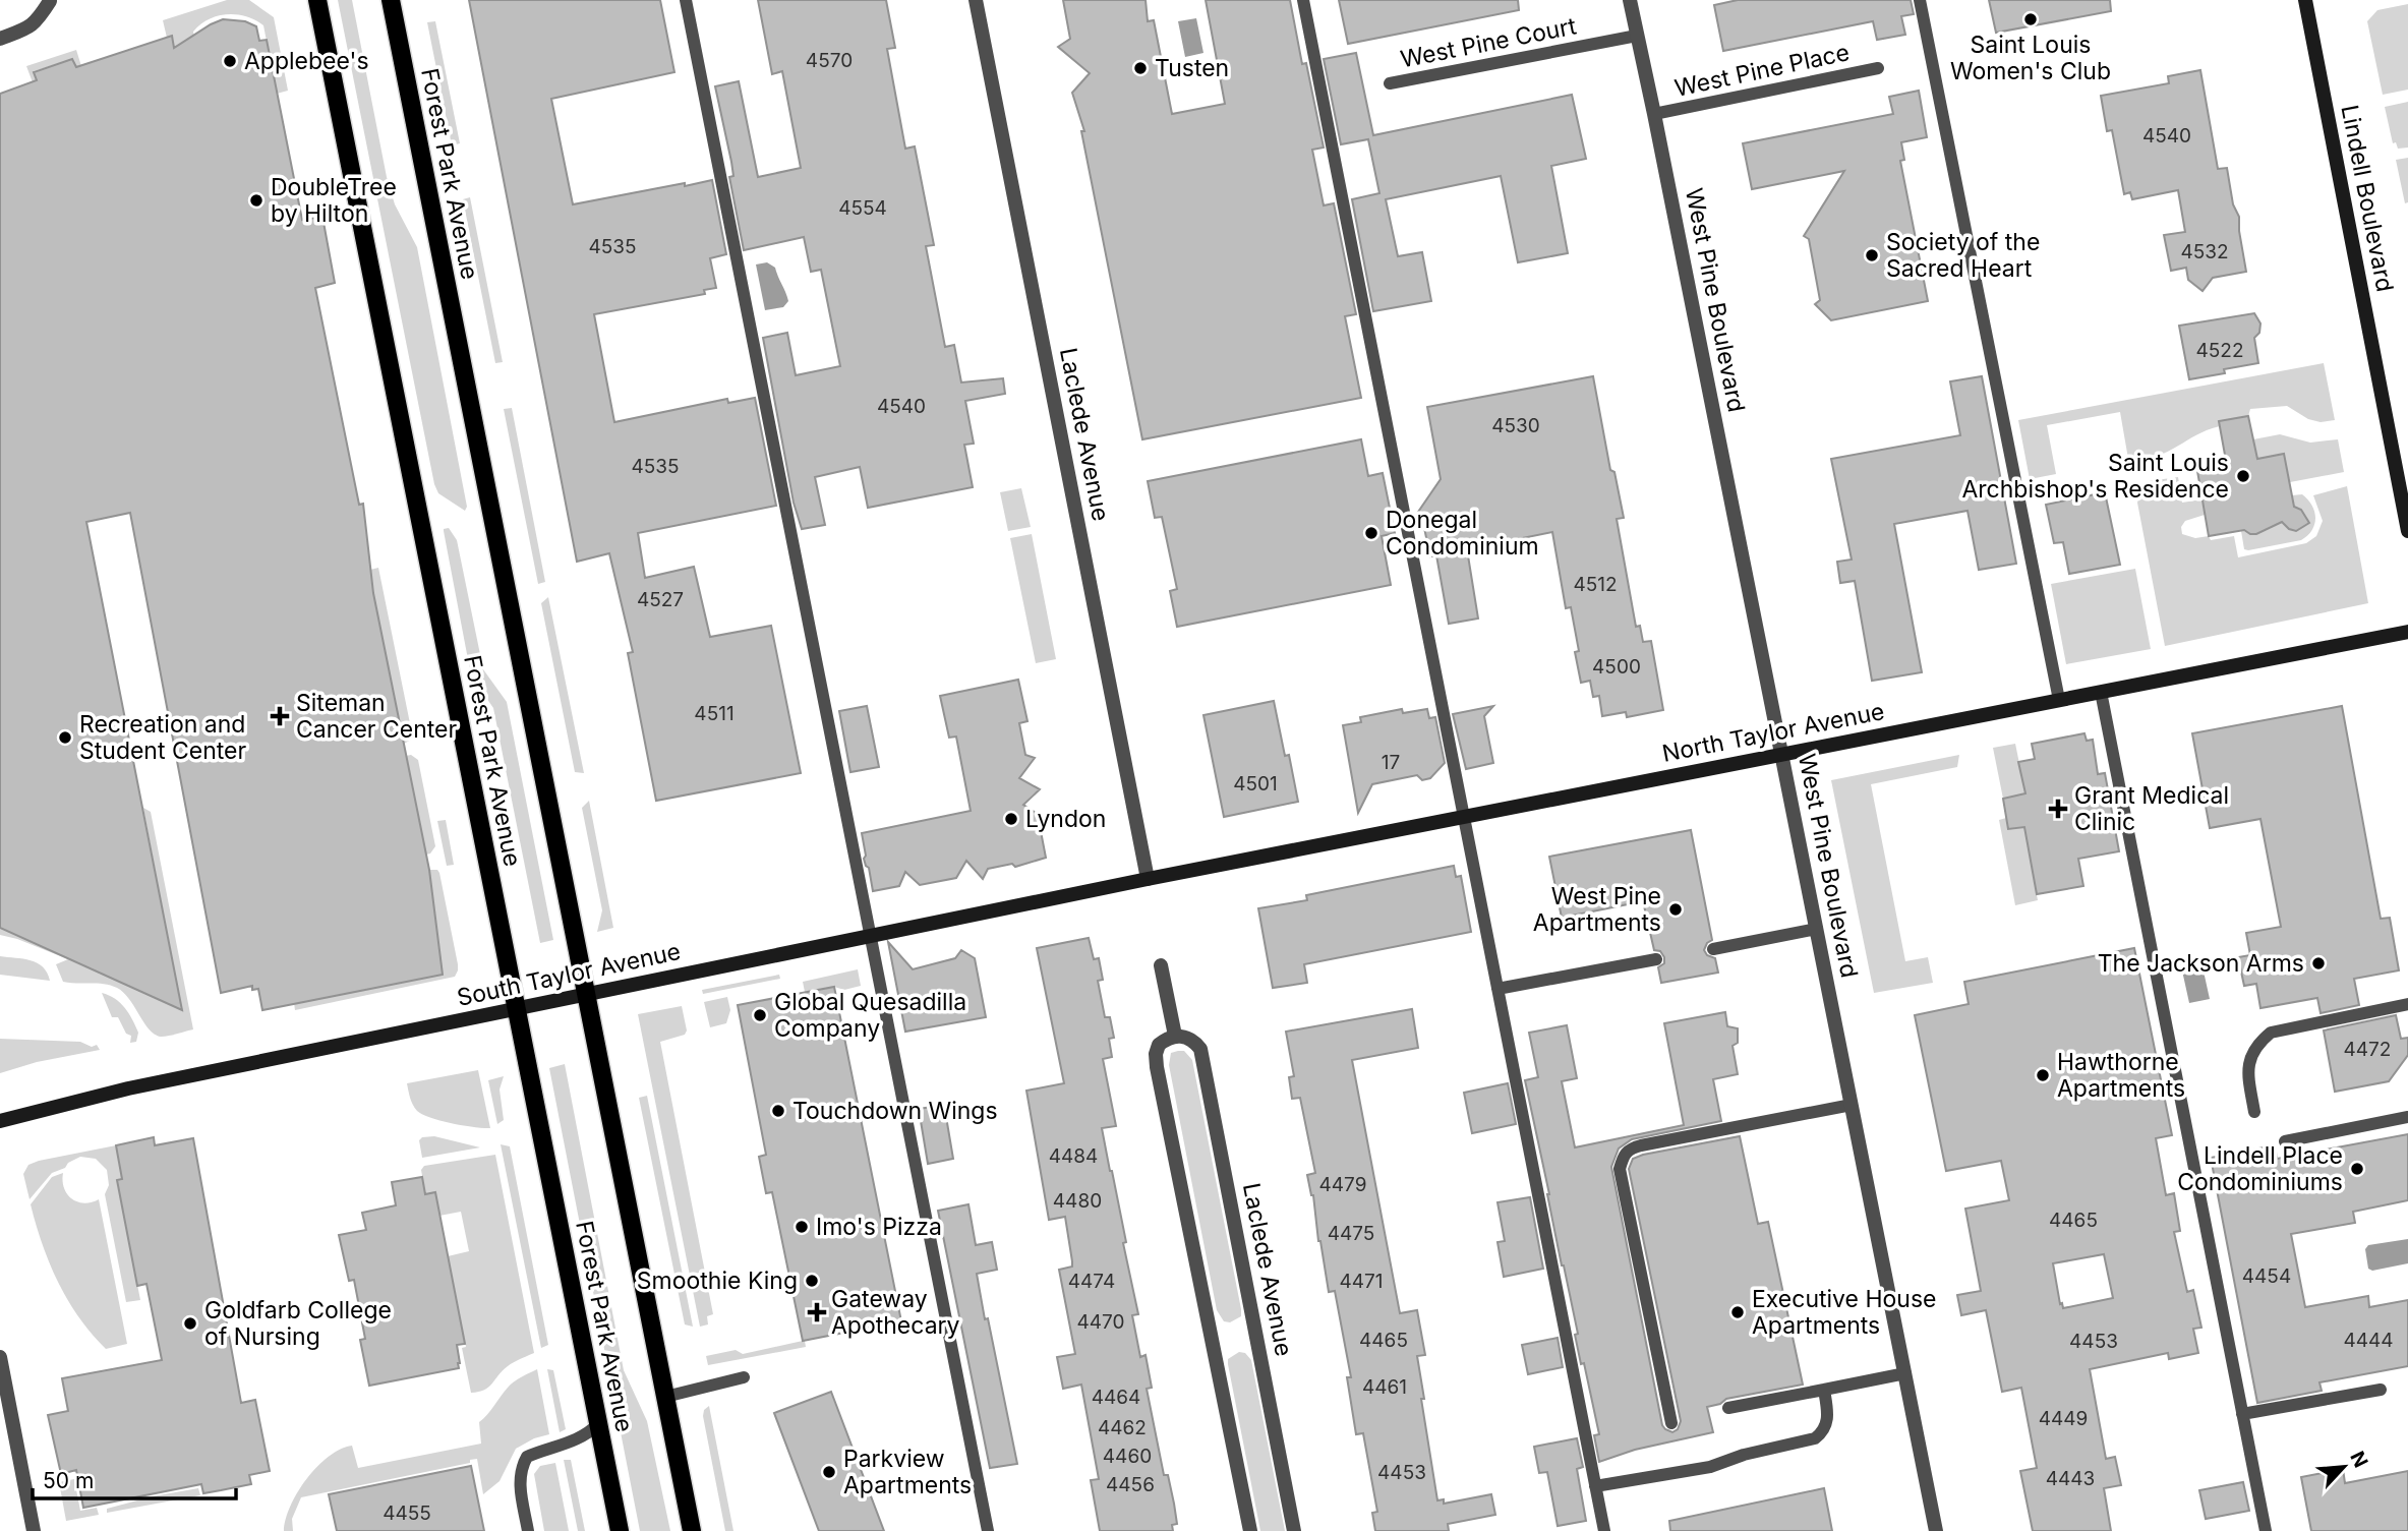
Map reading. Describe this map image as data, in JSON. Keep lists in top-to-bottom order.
{
  "streets": {
    "main road": ["Forest Park Avenue"],
    "street": [
      "Lindell Boulevard",
      "West Pine Boulevard",
      "Laclede Avenue",
      "North Taylor Avenue",
      "South Taylor Avenue"
    ],
    "lane": ["West Pine Court", "West Pine Place"]
  },
  "crossings": [
    ["West Pine Court", "West Pine Boulevard"],
    ["West Pine Place", "West Pine Boulevard"],
    ["Forest Park Avenue", "South Taylor Avenue"],
    ["West Pine Boulevard", "North Taylor Avenue"],
    ["Laclede Avenue", "North Taylor Avenue"],
    ["Laclede Avenue", "South Taylor Avenue"],
    ["North Taylor Avenue", "South Taylor Avenue"]
  ],
  "places": {
    "other": [
      "Saint Louis Women's Club",
      "Applebee's",
      "Tusten",
      "DoubleTree by Hilton",
      "Society of the Sacred Heart",
      "Saint Louis Archbishop's Residence",
      "Donegal Condominium",
      "Recreation and Student Center",
      "Lyndon",
      "West Pine Apartments",
      "The Jackson Arms",
      "Global Quesadilla Company",
      "Hawthorne Apartments",
      "Touchdown Wings",
      "Lindell Place Condominiums",
      "Imo's Pizza",
      "Smoothie King",
      "Executive House Apartments",
      "Goldfarb College of Nursing",
      "Parkview Apartments"
    ],
    "health": ["Siteman Cancer Center", "Grant Medical Clinic", "Gateway Apothecary"]
  },
  "house_numbers": [
    "4570",
    "4540",
    "4554",
    "4535",
    "4532",
    "4522",
    "4540",
    "4530",
    "4535",
    "4512",
    "4527",
    "4500",
    "4511",
    "17",
    "4501",
    "4472",
    "4484",
    "4479",
    "4480",
    "4465",
    "4475",
    "4454",
    "4474",
    "4471",
    "4470",
    "4465",
    "4444",
    "4453",
    "4461",
    "4464",
    "4449",
    "4462",
    "4460",
    "4453",
    "4443",
    "4456",
    "4455"
  ],
  "scale_bar": "50 m",
  "north": "top right"
}
